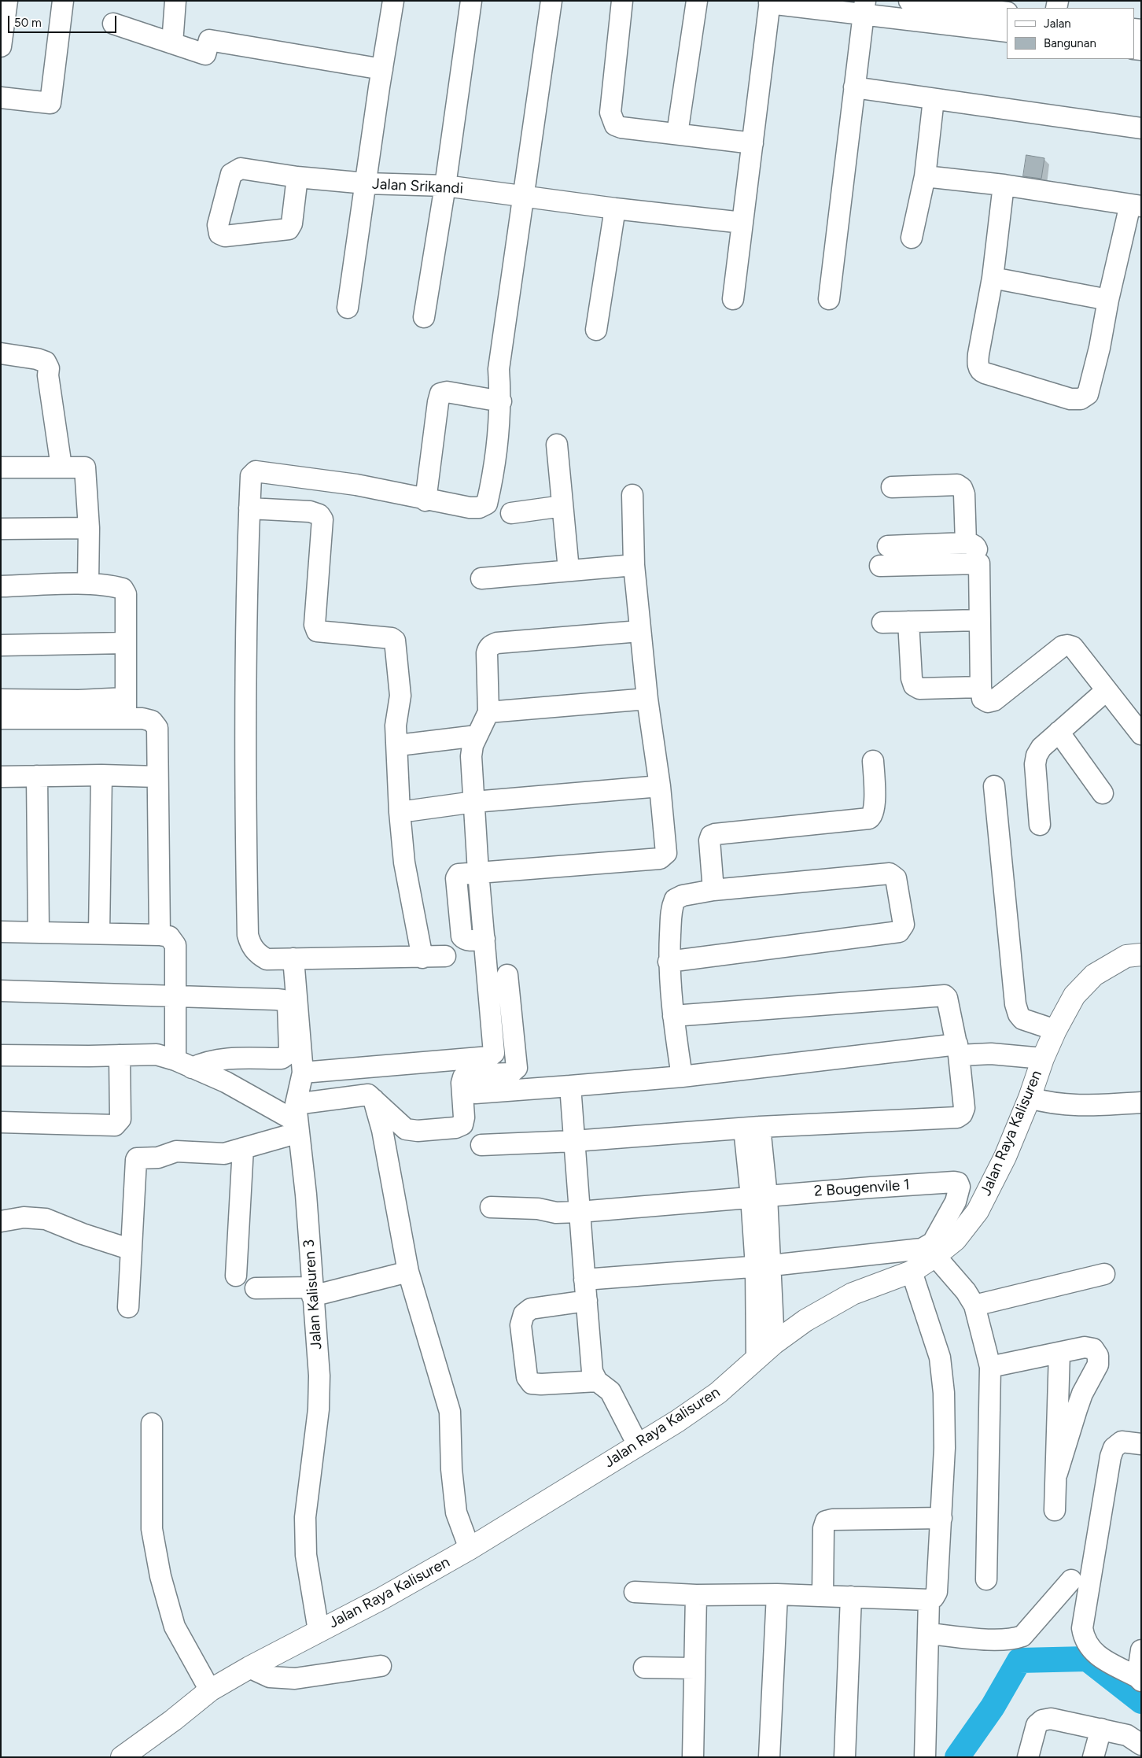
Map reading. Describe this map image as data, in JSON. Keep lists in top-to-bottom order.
{
  "streets": {
    "main road": ["Jalan Raya Kalisuren"],
    "street": ["Jalan Srikandi", "2 Bougenvile 1", "Jalan Kalisuren 3"]
  },
  "crossings": [
    ["Jalan Raya Kalisuren", "Jalan Kalisuren 3"]
  ],
  "legend": ["Jalan", "Bangunan"],
  "scale_bar": "50 m"
}
